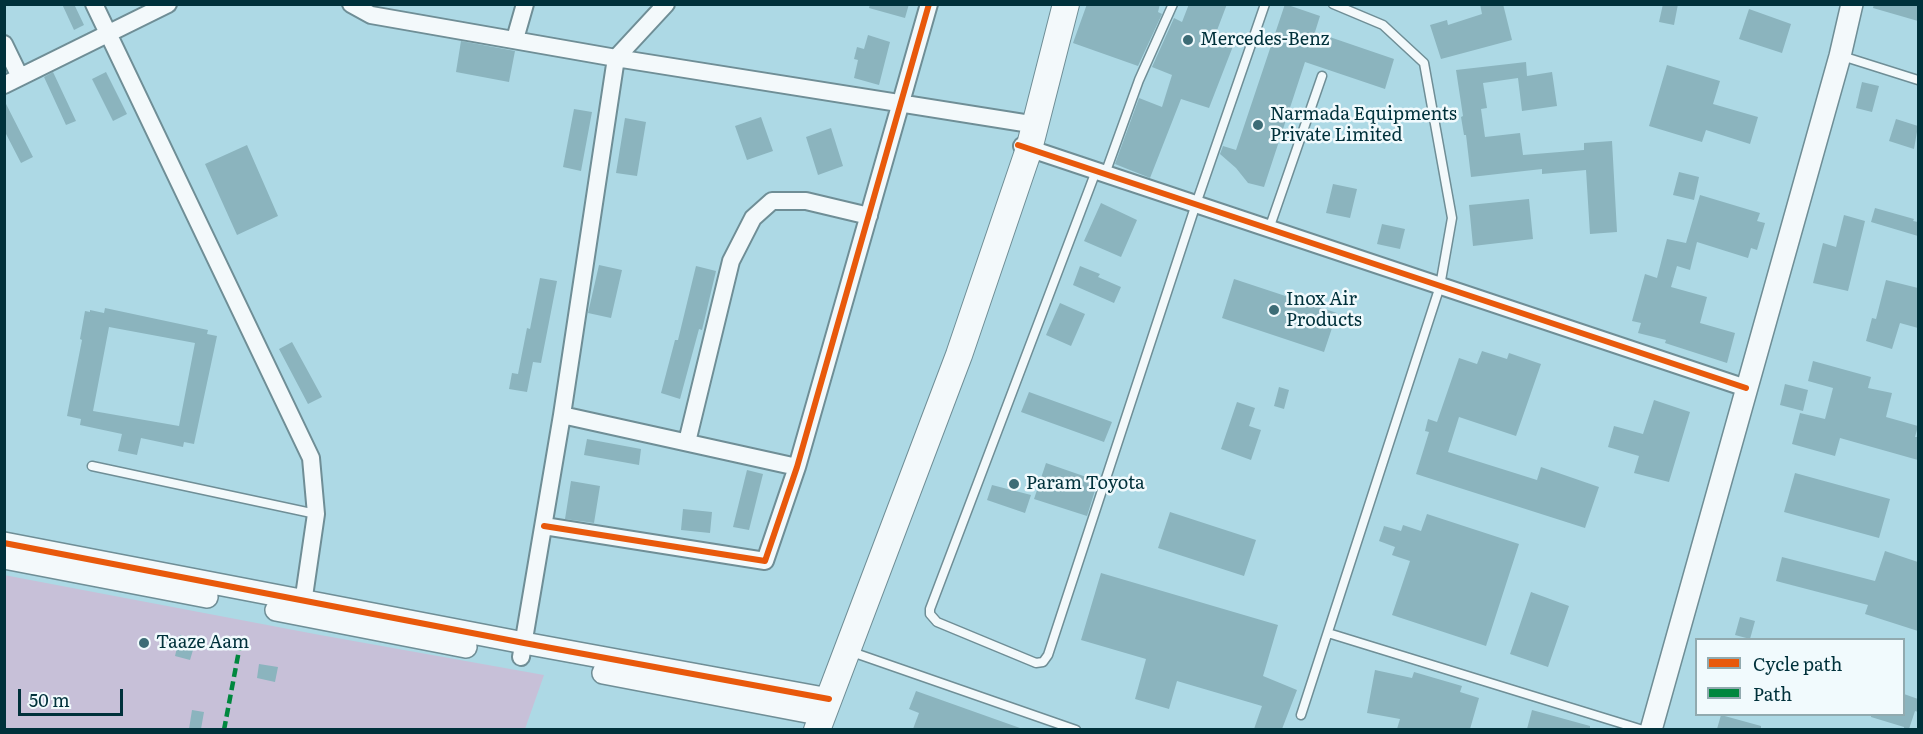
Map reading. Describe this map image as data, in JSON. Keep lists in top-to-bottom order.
{
  "places": [
    "Mercedes-Benz",
    "Narmada Equipments Private Limited",
    "Inox Air Products",
    "Param Toyota",
    "Taaze Aam"
  ],
  "legend": ["Cycle path", "Path"],
  "scale_bar": "50 m"
}
